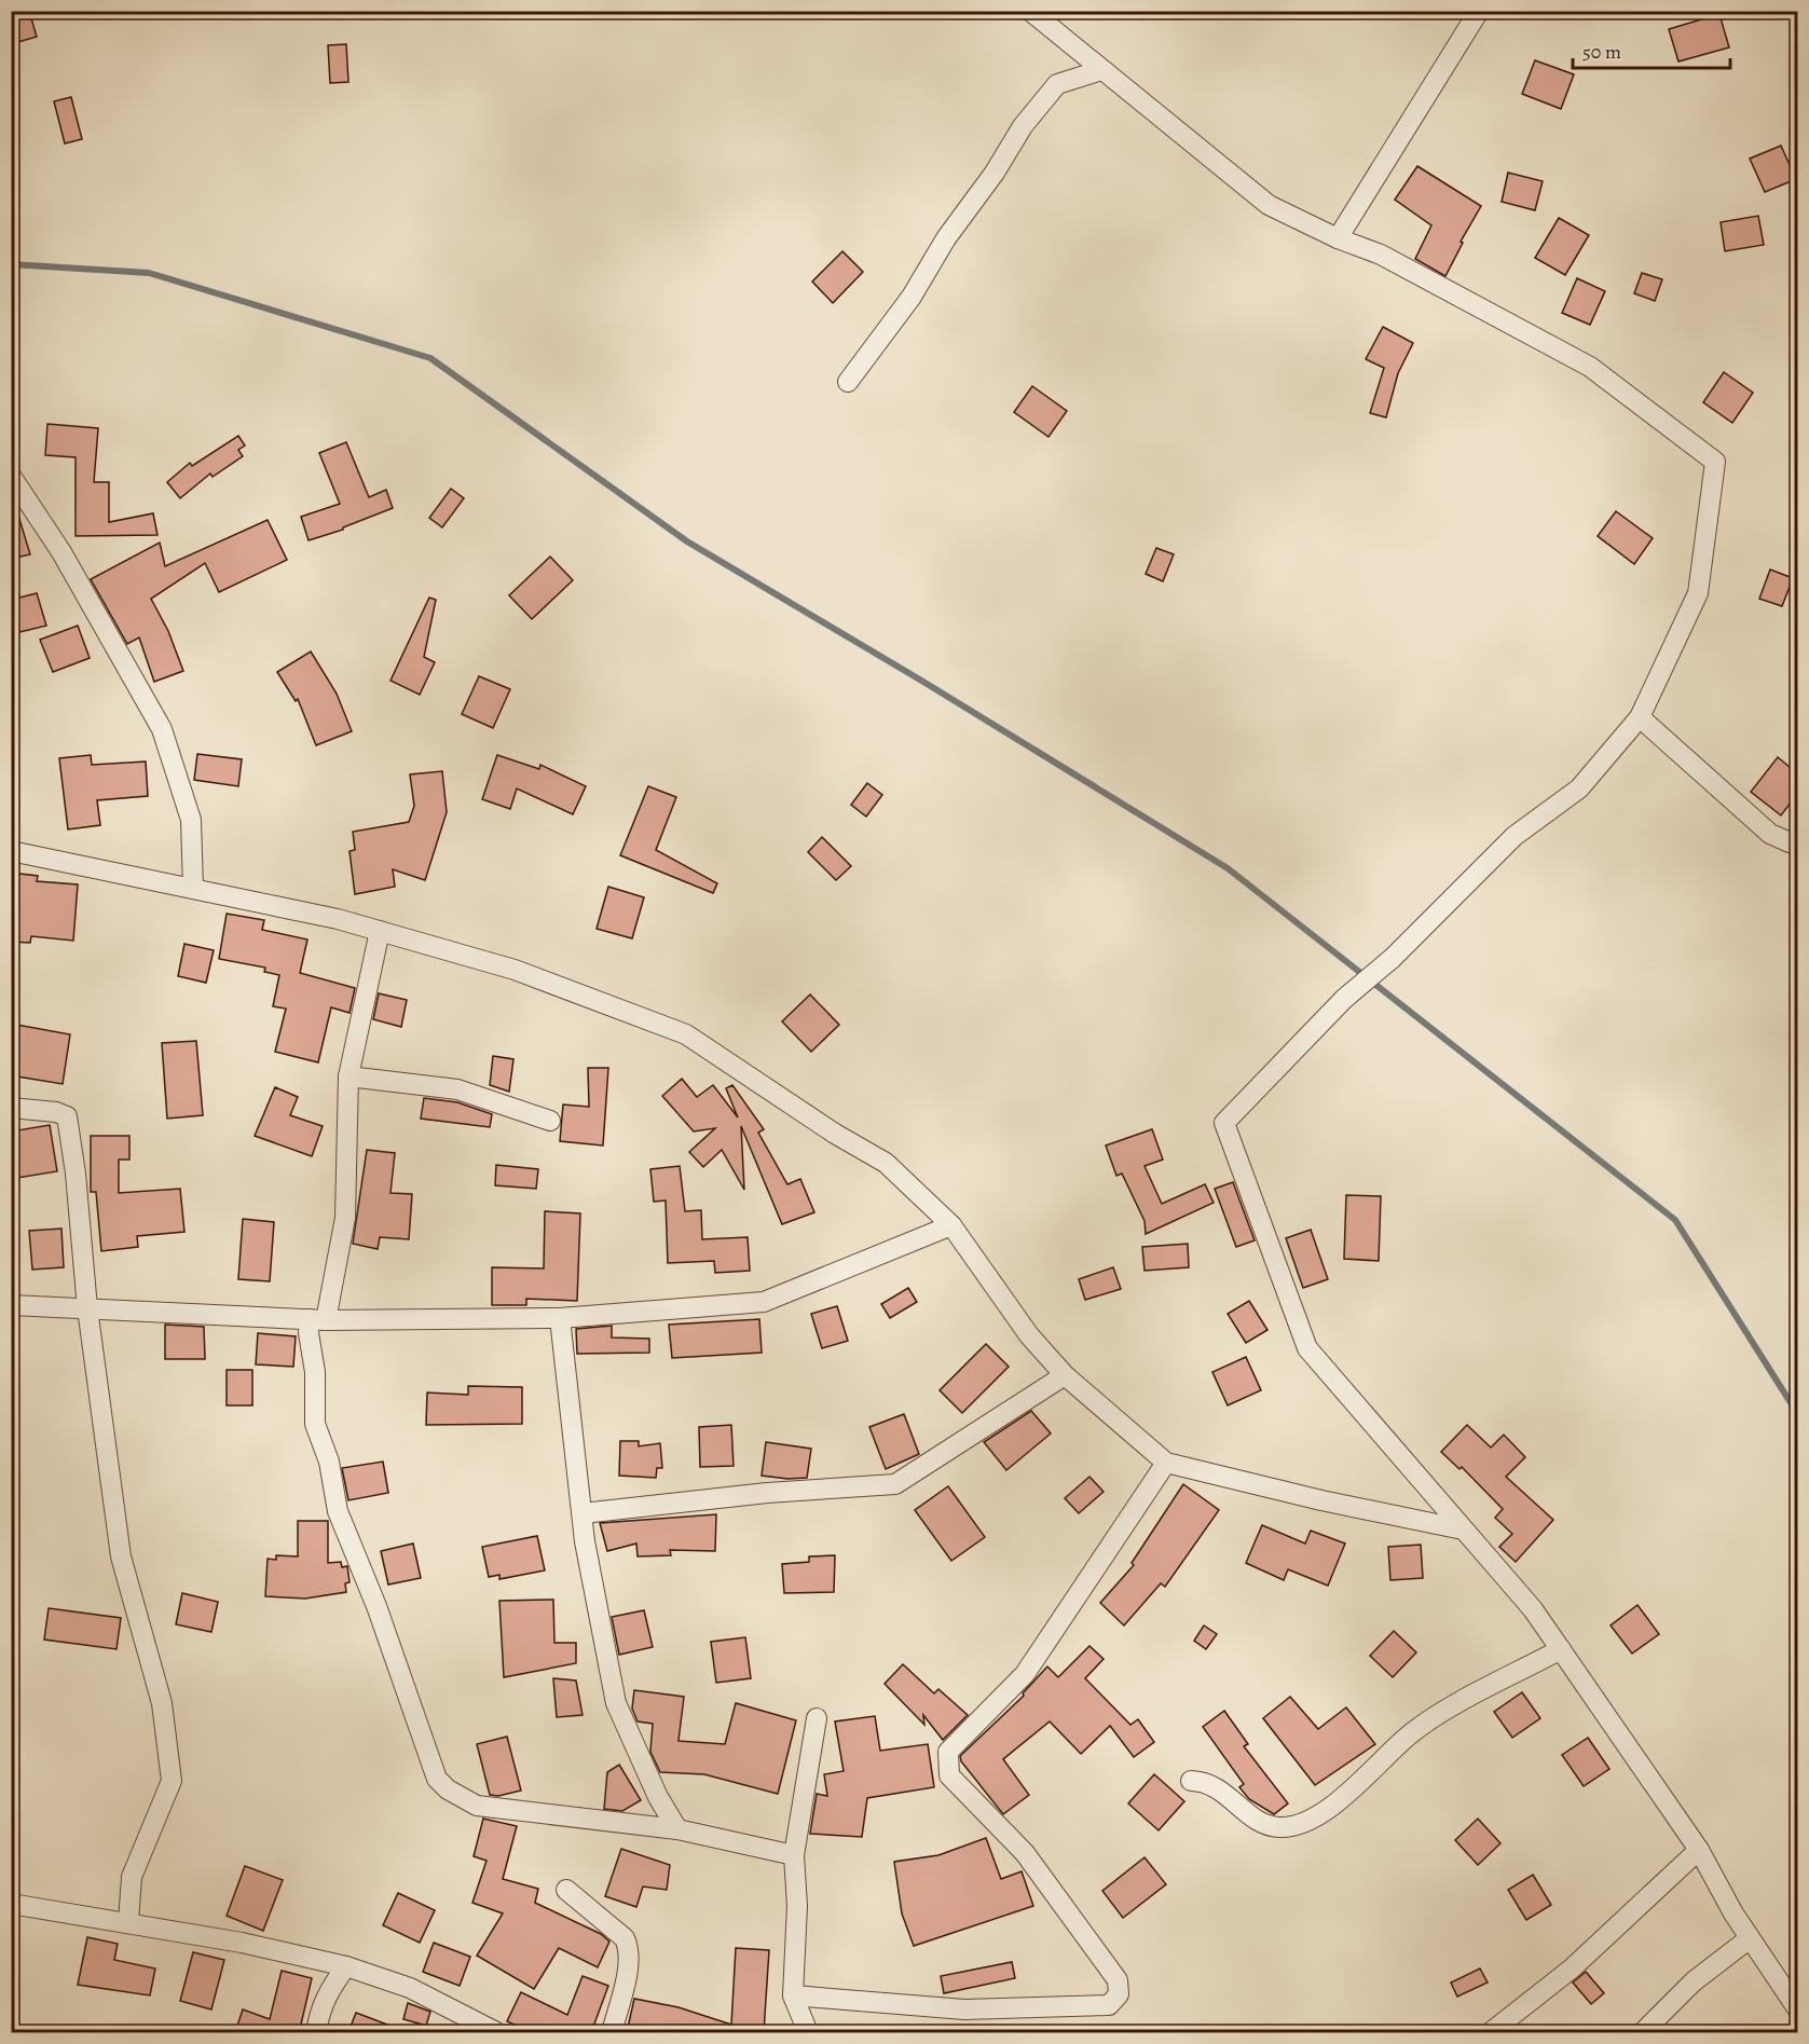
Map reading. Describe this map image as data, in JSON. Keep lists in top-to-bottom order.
{
  "scale_bar": "50 m"
}
